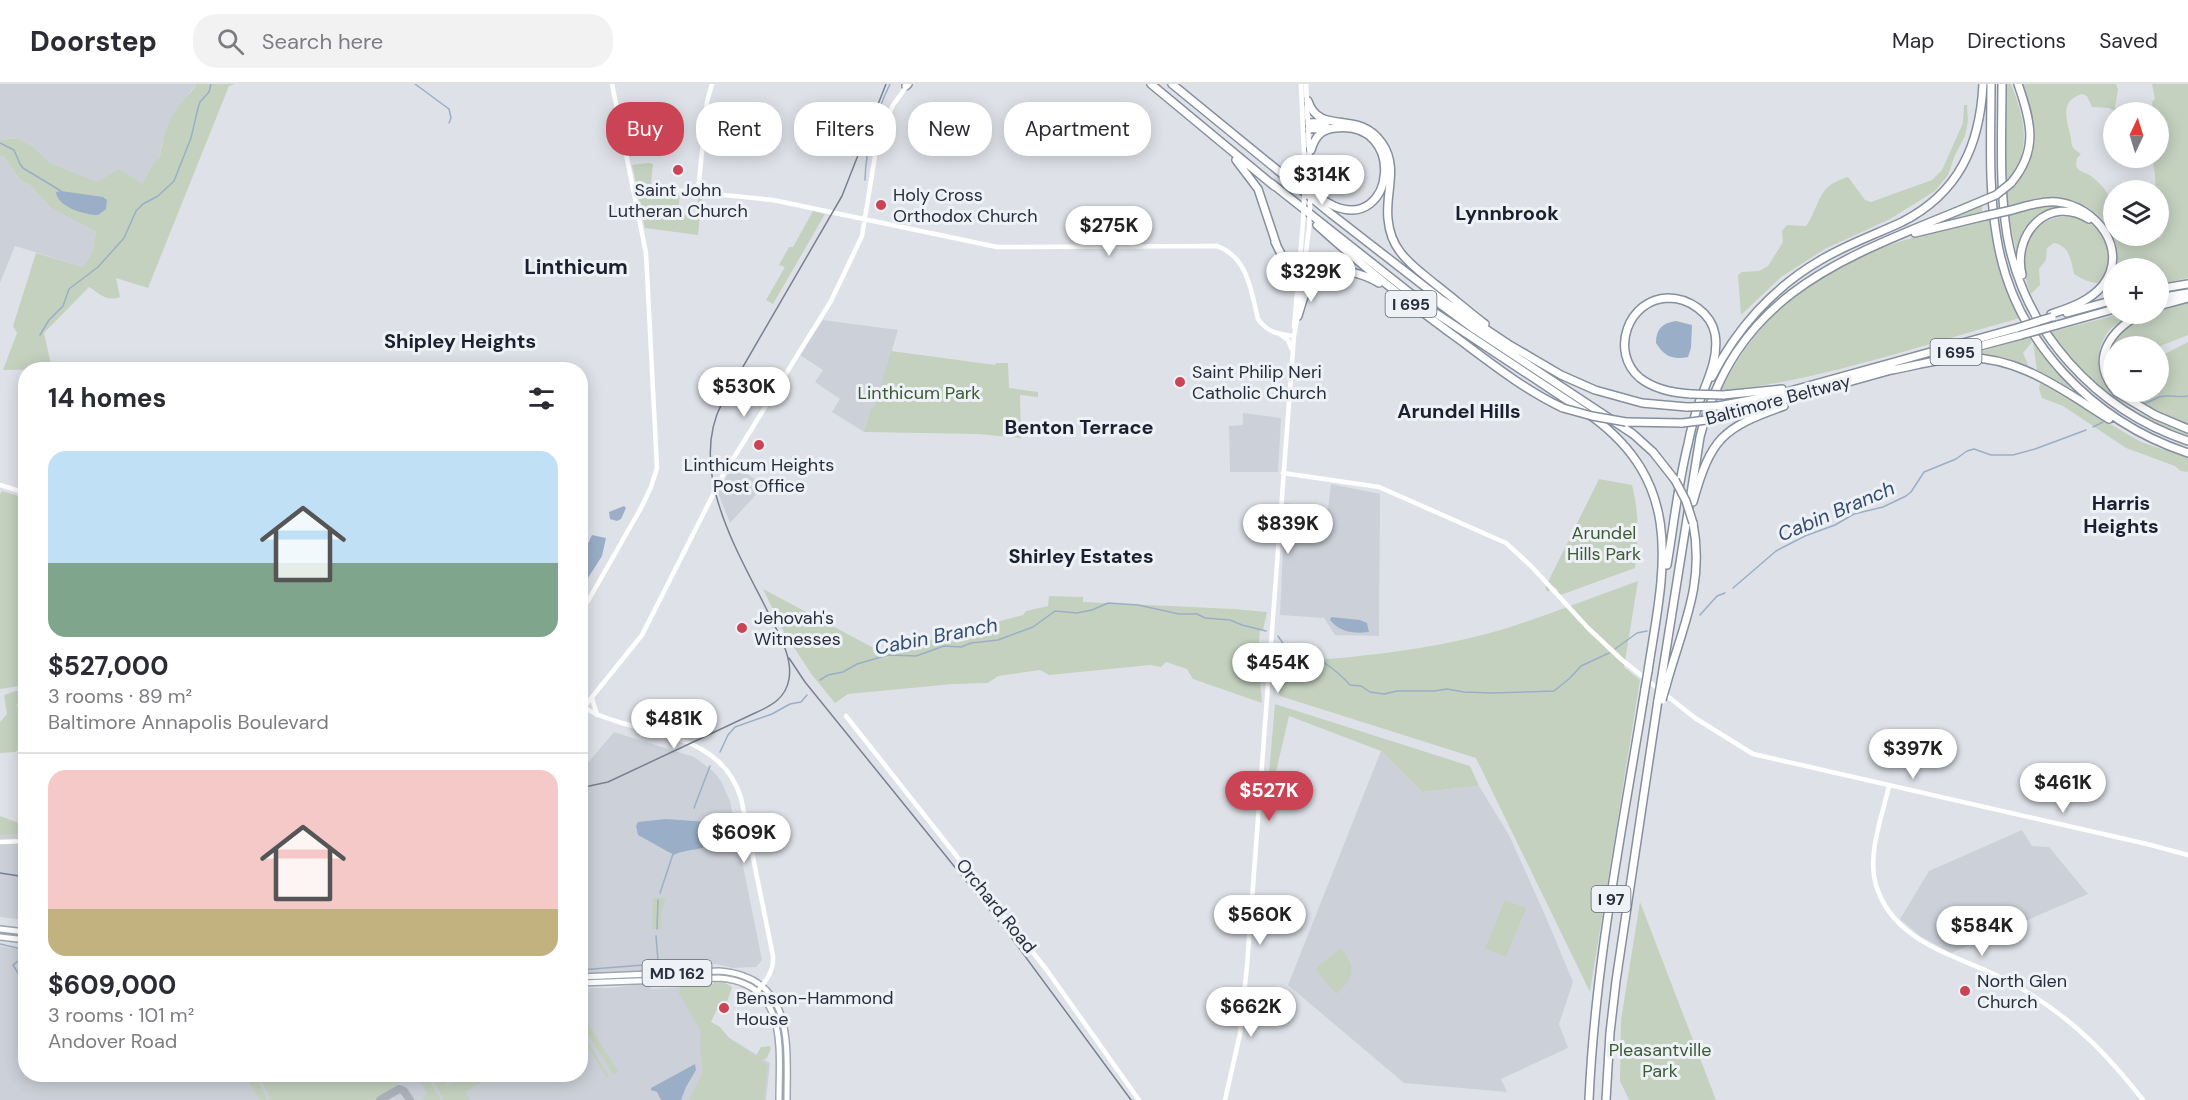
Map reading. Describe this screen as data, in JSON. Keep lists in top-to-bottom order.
{
  "streets": {
    "highway": ["I 695", "Baltimore Beltway", "I 97"],
    "main road": ["Orchard Road", "MD 162"]
  },
  "districts": [
    "Lynnbrook",
    "Linthicum",
    "Shipley Heights",
    "Arundel Hills",
    "Benton Terrace",
    "Harris Heights",
    "Shirley Estates"
  ],
  "water": ["Cabin Branch"],
  "parks": ["Linthicum Park", "Arundel Hills Park", "Pleasantville Park"],
  "places": [
    "Saint John Lutheran Church",
    "Holy Cross Orthodox Church",
    "Saint Philip Neri Catholic Church",
    "Linthicum Heights Post Office",
    "Jehovah's Witnesses",
    "North Glen Church",
    "Benson-Hammond House"
  ],
  "north": "top",
  "page": {
    "header": "Doorstep",
    "search": "Search here",
    "nav": ["Map", "Directions", "Saved"],
    "map_buttons": ["+", "−"],
    "chip": [
      "Buy",
      "Rent",
      "Filters",
      "New",
      "Apartment"
    ],
    "price": [
      "$314K",
      "$275K",
      "$329K",
      "$530K",
      "$839K",
      "$454K",
      "$481K",
      "$397K",
      "$461K",
      "$527K",
      "$609K",
      "$560K",
      "$584K",
      "$662K"
    ],
    "heading": "14 homes",
    "list": [
      {
        "name": "$527,000",
        "note": "3 rooms · 89 m² · Baltimore Annapolis Boulevard"
      },
      {
        "name": "$609,000",
        "note": "3 rooms · 101 m² · Andover Road"
      }
    ]
  }
}
